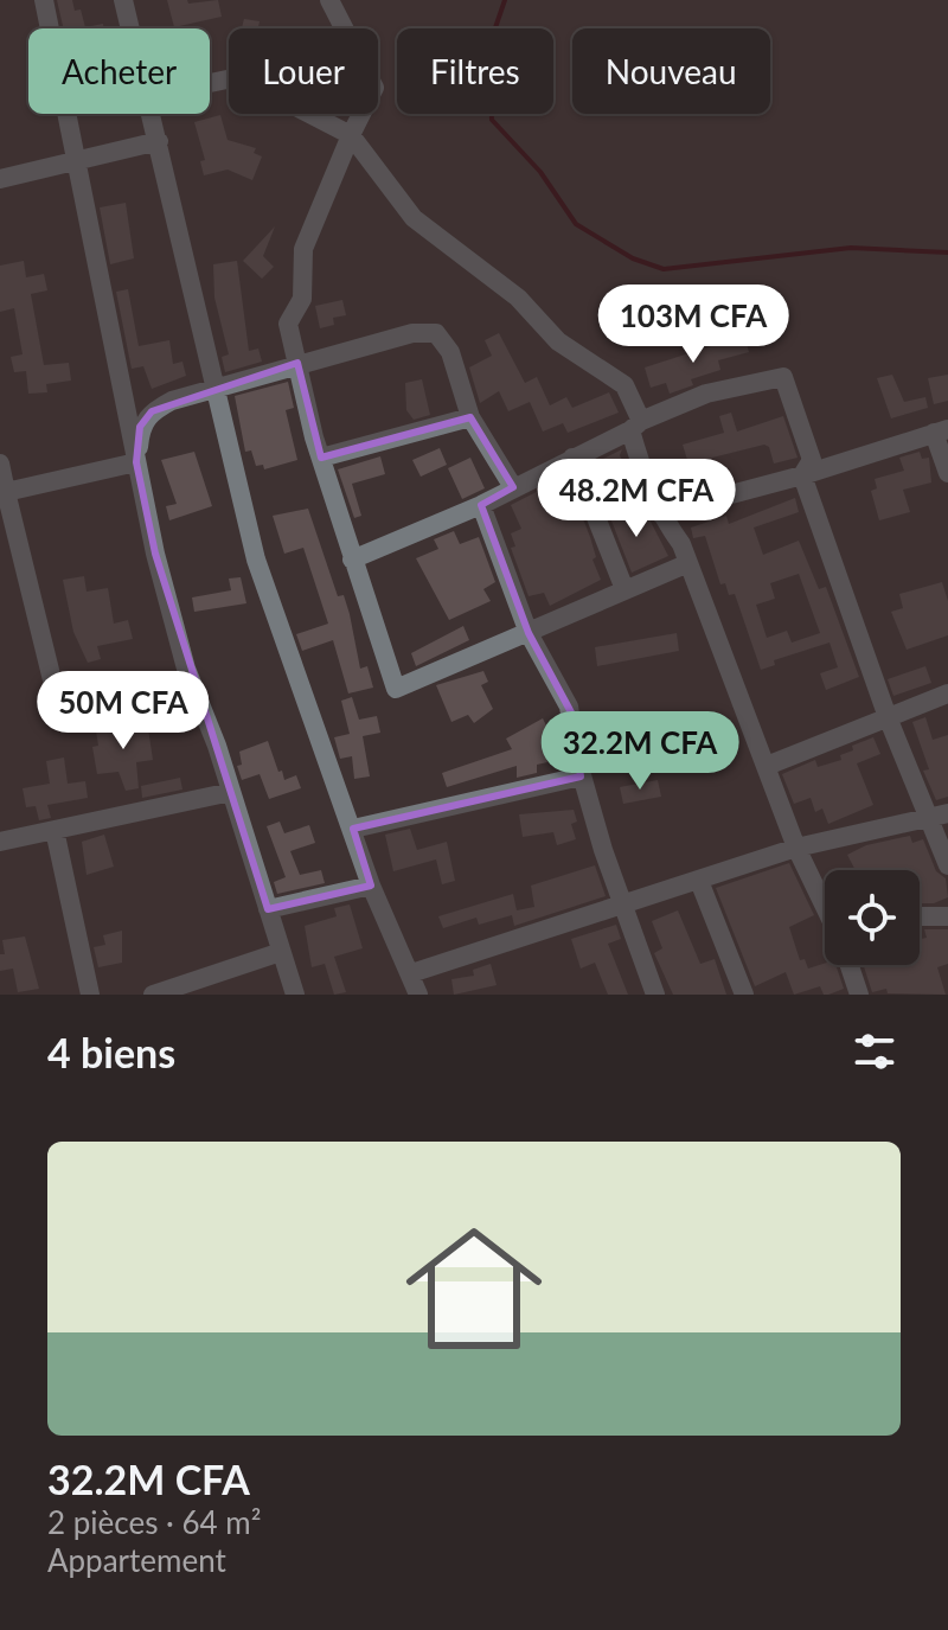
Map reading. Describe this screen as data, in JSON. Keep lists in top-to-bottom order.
{
  "page": {
    "chip": [
      "Acheter",
      "Louer",
      "Filtres",
      "Nouveau"
    ],
    "price": [
      "103M CFA",
      "48.2M CFA",
      "50M CFA",
      "32.2M CFA"
    ],
    "heading": "4 biens",
    "list": [
      {
        "name": "32.2M CFA",
        "note": "2 pièces · 64 m² · Appartement"
      }
    ]
  }
}
